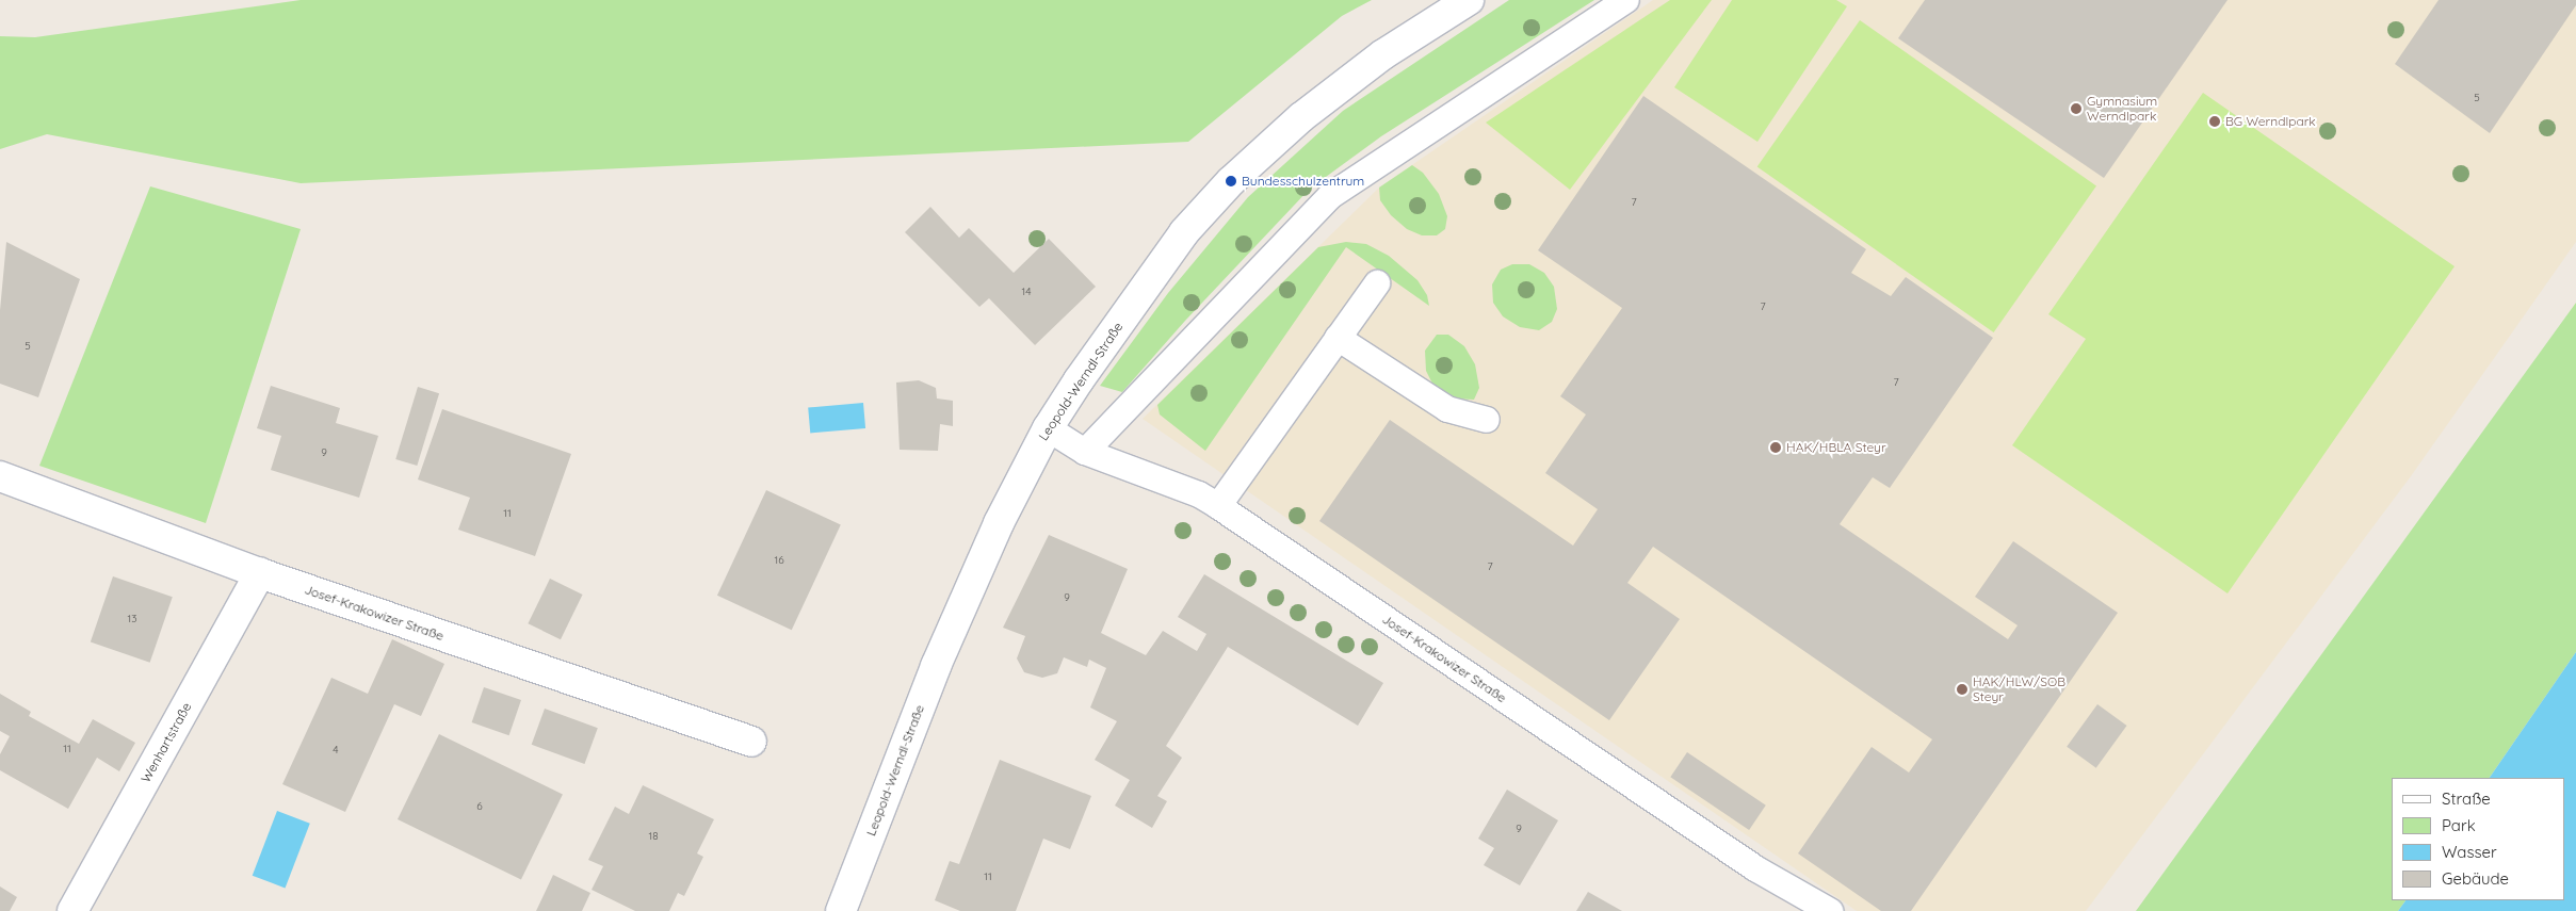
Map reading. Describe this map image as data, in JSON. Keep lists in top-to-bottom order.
{
  "streets": {
    "street": ["Leopold-Werndl-Straße", "Josef-Krakowizer Straße", "Wenhartstraße"]
  },
  "crossings": [
    ["Leopold-Werndl-Straße", "Josef-Krakowizer Straße"],
    ["Josef-Krakowizer Straße", "Wenhartstraße"]
  ],
  "places": [
    "Gymnasium Werndlpark",
    "BG Werndlpark",
    "Bundesschulzentrum",
    "HAK/HBLA Steyr",
    "HAK/HLW/SOB Steyr"
  ],
  "house_numbers": [
    "5",
    "7",
    "14",
    "7",
    "5",
    "7",
    "9",
    "11",
    "16",
    "7",
    "9",
    "13",
    "11",
    "4",
    "6",
    "9",
    "18",
    "11"
  ],
  "legend": [
    "Straße",
    "Park",
    "Wasser",
    "Gebäude"
  ]
}
